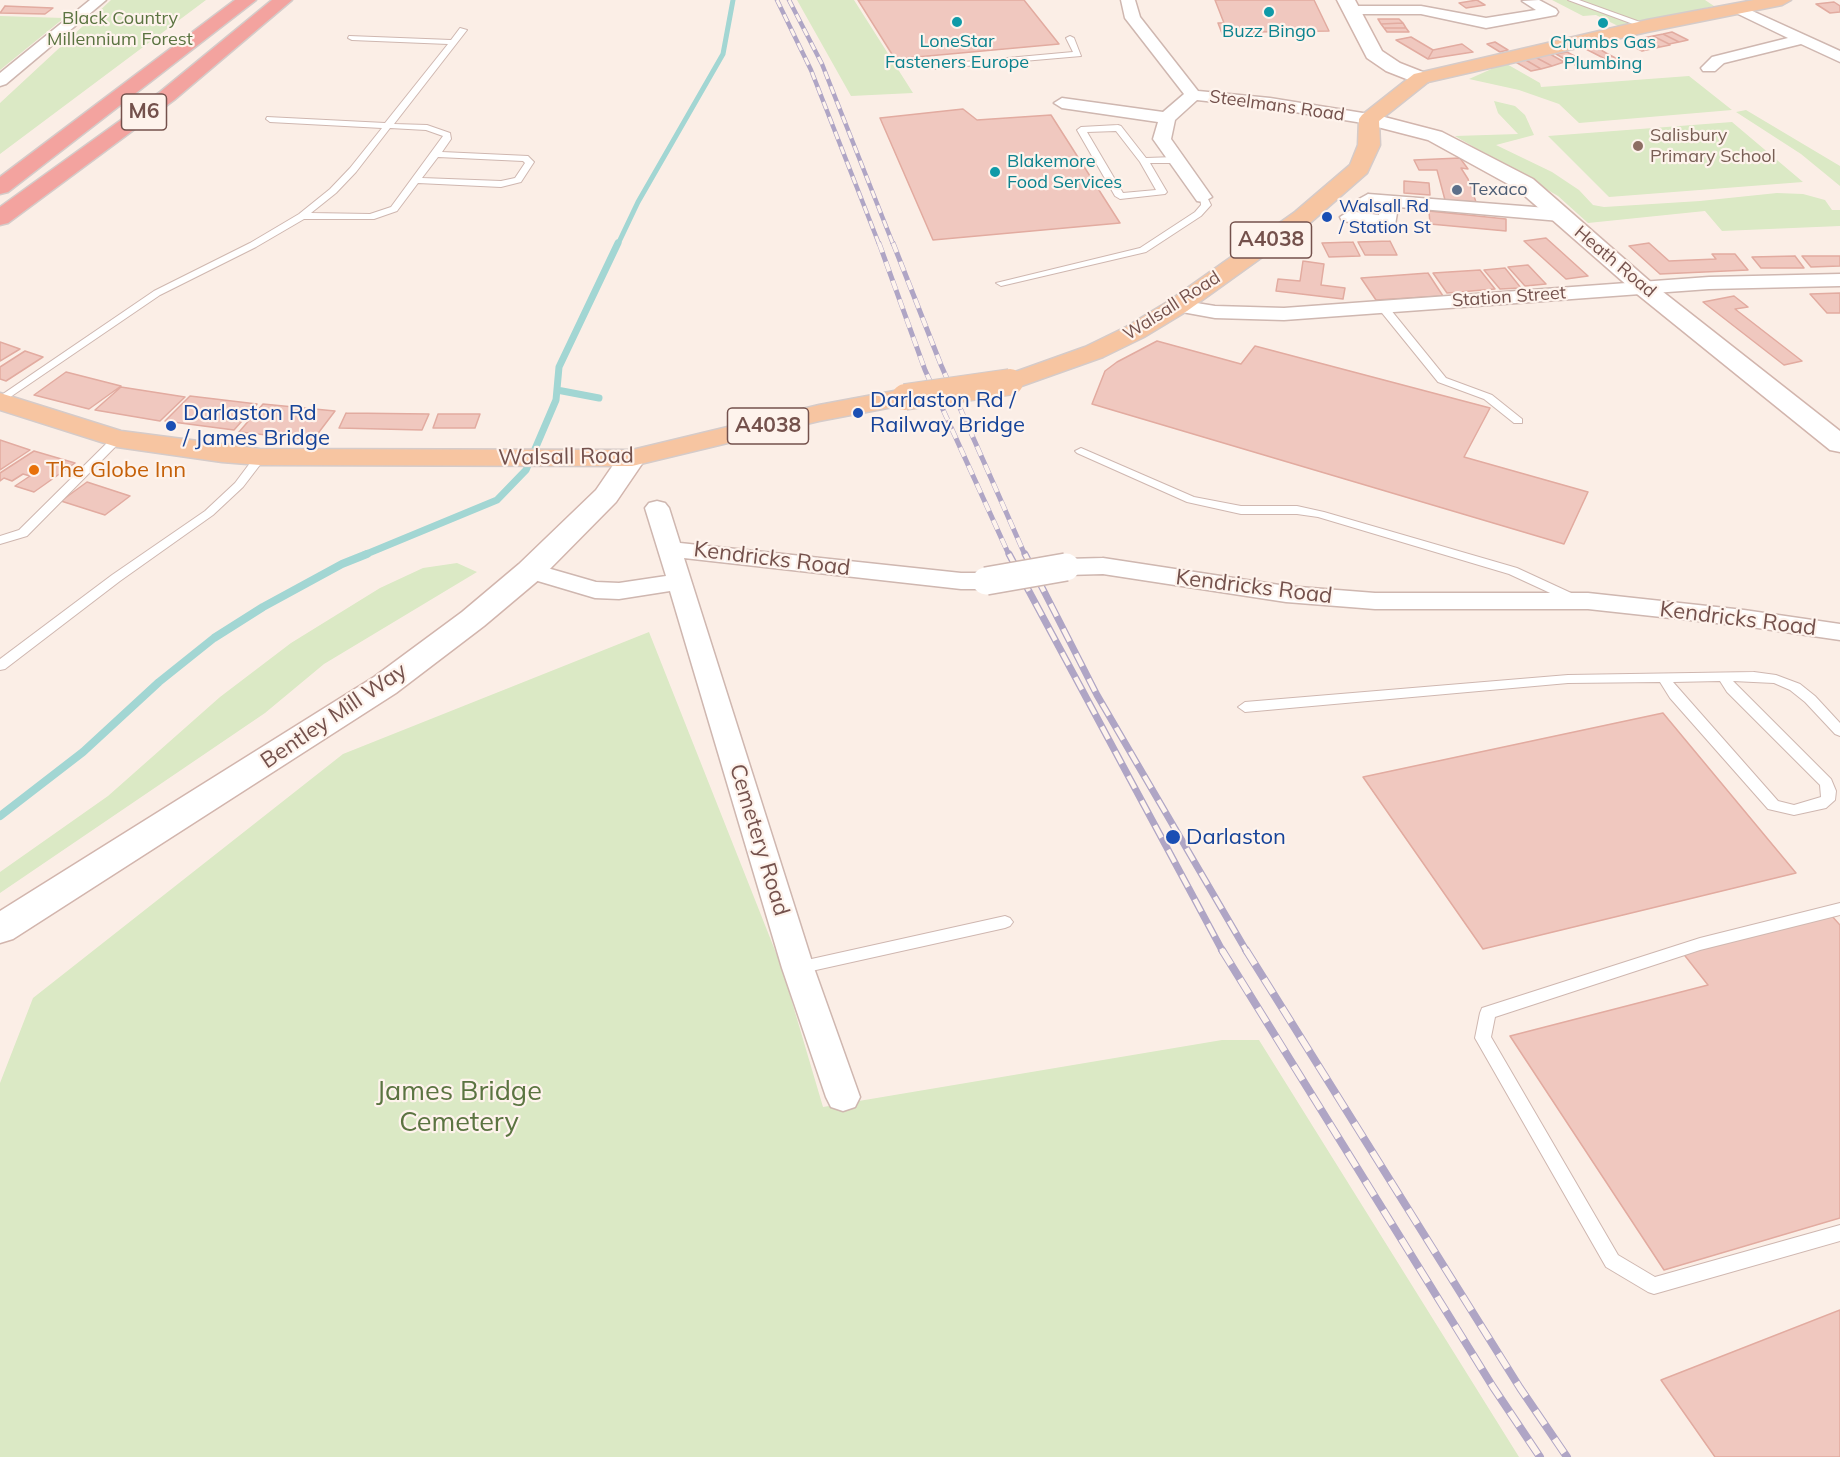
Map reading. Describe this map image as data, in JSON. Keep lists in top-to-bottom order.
{
  "streets": {
    "highway": ["M6"],
    "main road": ["A4038", "Walsall Road"],
    "street": [
      "Steelmans Road",
      "Heath Road",
      "Station Street",
      "Kendricks Road",
      "Bentley Mill Way",
      "Cemetery Road"
    ]
  },
  "crossings": [
    ["Steelmans Road", "Heath Road"],
    ["Steelmans Road", "Walsall Road"],
    ["A4038", "Walsall Road"],
    ["Heath Road", "Station Street"],
    ["Heath Road", "Walsall Road"],
    ["Station Street", "Walsall Road"],
    ["Walsall Road", "Bentley Mill Way"],
    ["Kendricks Road", "Cemetery Road"]
  ],
  "parks": ["Black Country Millennium Forest", "James Bridge Cemetery"],
  "places": [
    "Buzz Bingo",
    "LoneStar Fasteners Europe",
    "Chumbs Gas Plumbing",
    "Salisbury Primary School",
    "Blakemore Food Services",
    "Texaco",
    "Walsall Rd / Station St",
    "Darlaston Rd / Railway Bridge",
    "Darlaston Rd / James Bridge",
    "The Globe Inn",
    "Darlaston"
  ]
}
